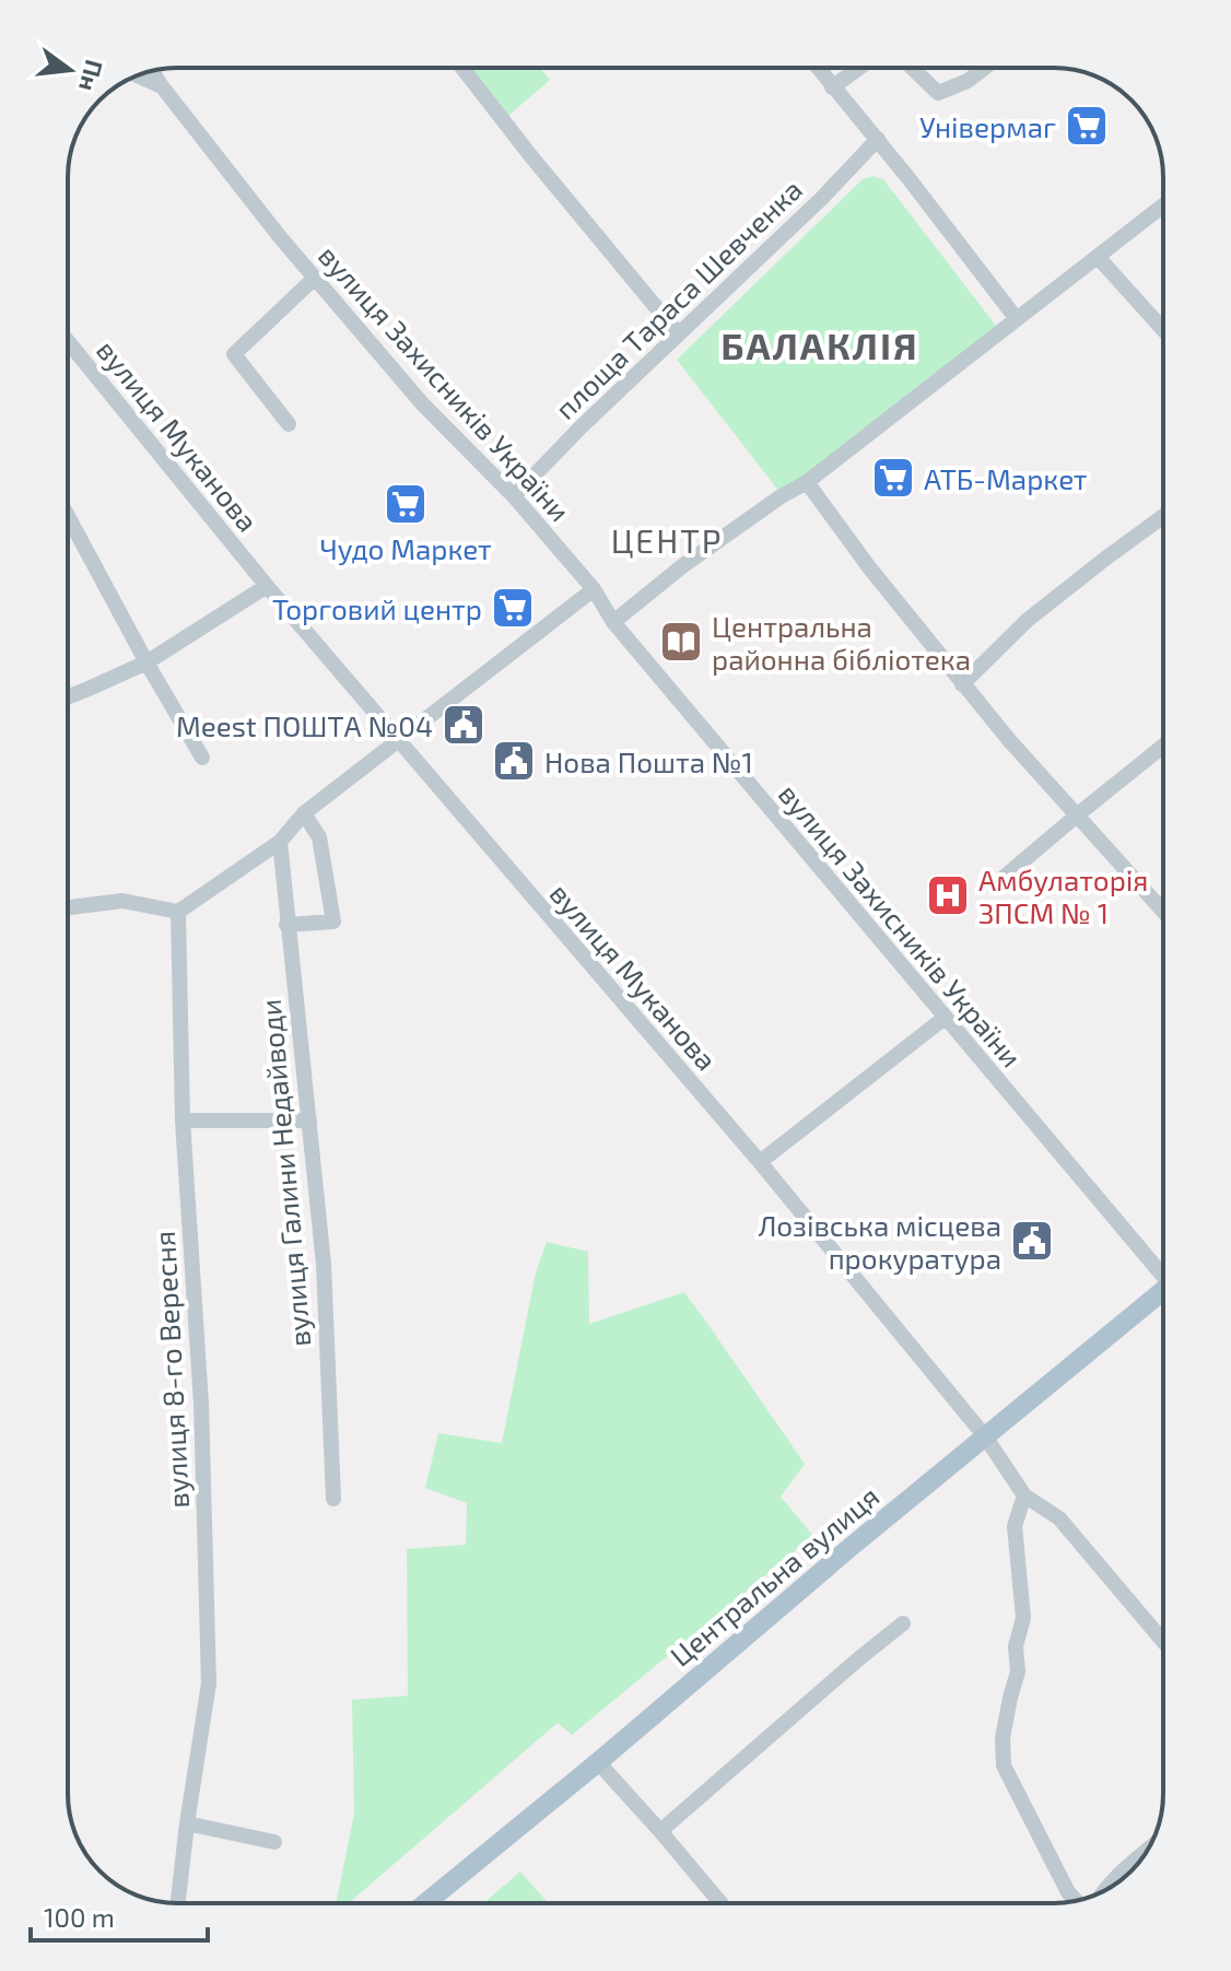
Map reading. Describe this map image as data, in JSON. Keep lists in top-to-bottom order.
{
  "streets": {
    "main road": ["Центральна вулиця"],
    "street": [
      "площа Тараса Шевченка",
      "вулиця Захисників України",
      "вулиця Муканова",
      "вулиця Галини Недайводи",
      "вулиця 8-го Вересня"
    ]
  },
  "crossings": [
    ["площа Тараса Шевченка", "вулиця Захисників України"],
    ["вулиця Муканова", "Центральна вулиця"]
  ],
  "districts": ["БАЛАКЛІЯ", "ЦЕНТР"],
  "places": {
    "supermarket": [
      "Універмаг",
      "АТБ-Маркет",
      "Чудо Маркет",
      "Торговий центр"
    ],
    "library": ["Центральна районна бібліотека"],
    "public building": ["Meest ПОШТА №04", "Нова Пошта №1", "Лозівська місцева прокуратура"],
    "hospital": ["Амбулаторія ЗПСМ № 1"]
  },
  "scale_bar": "100 m",
  "north": "right"
}
